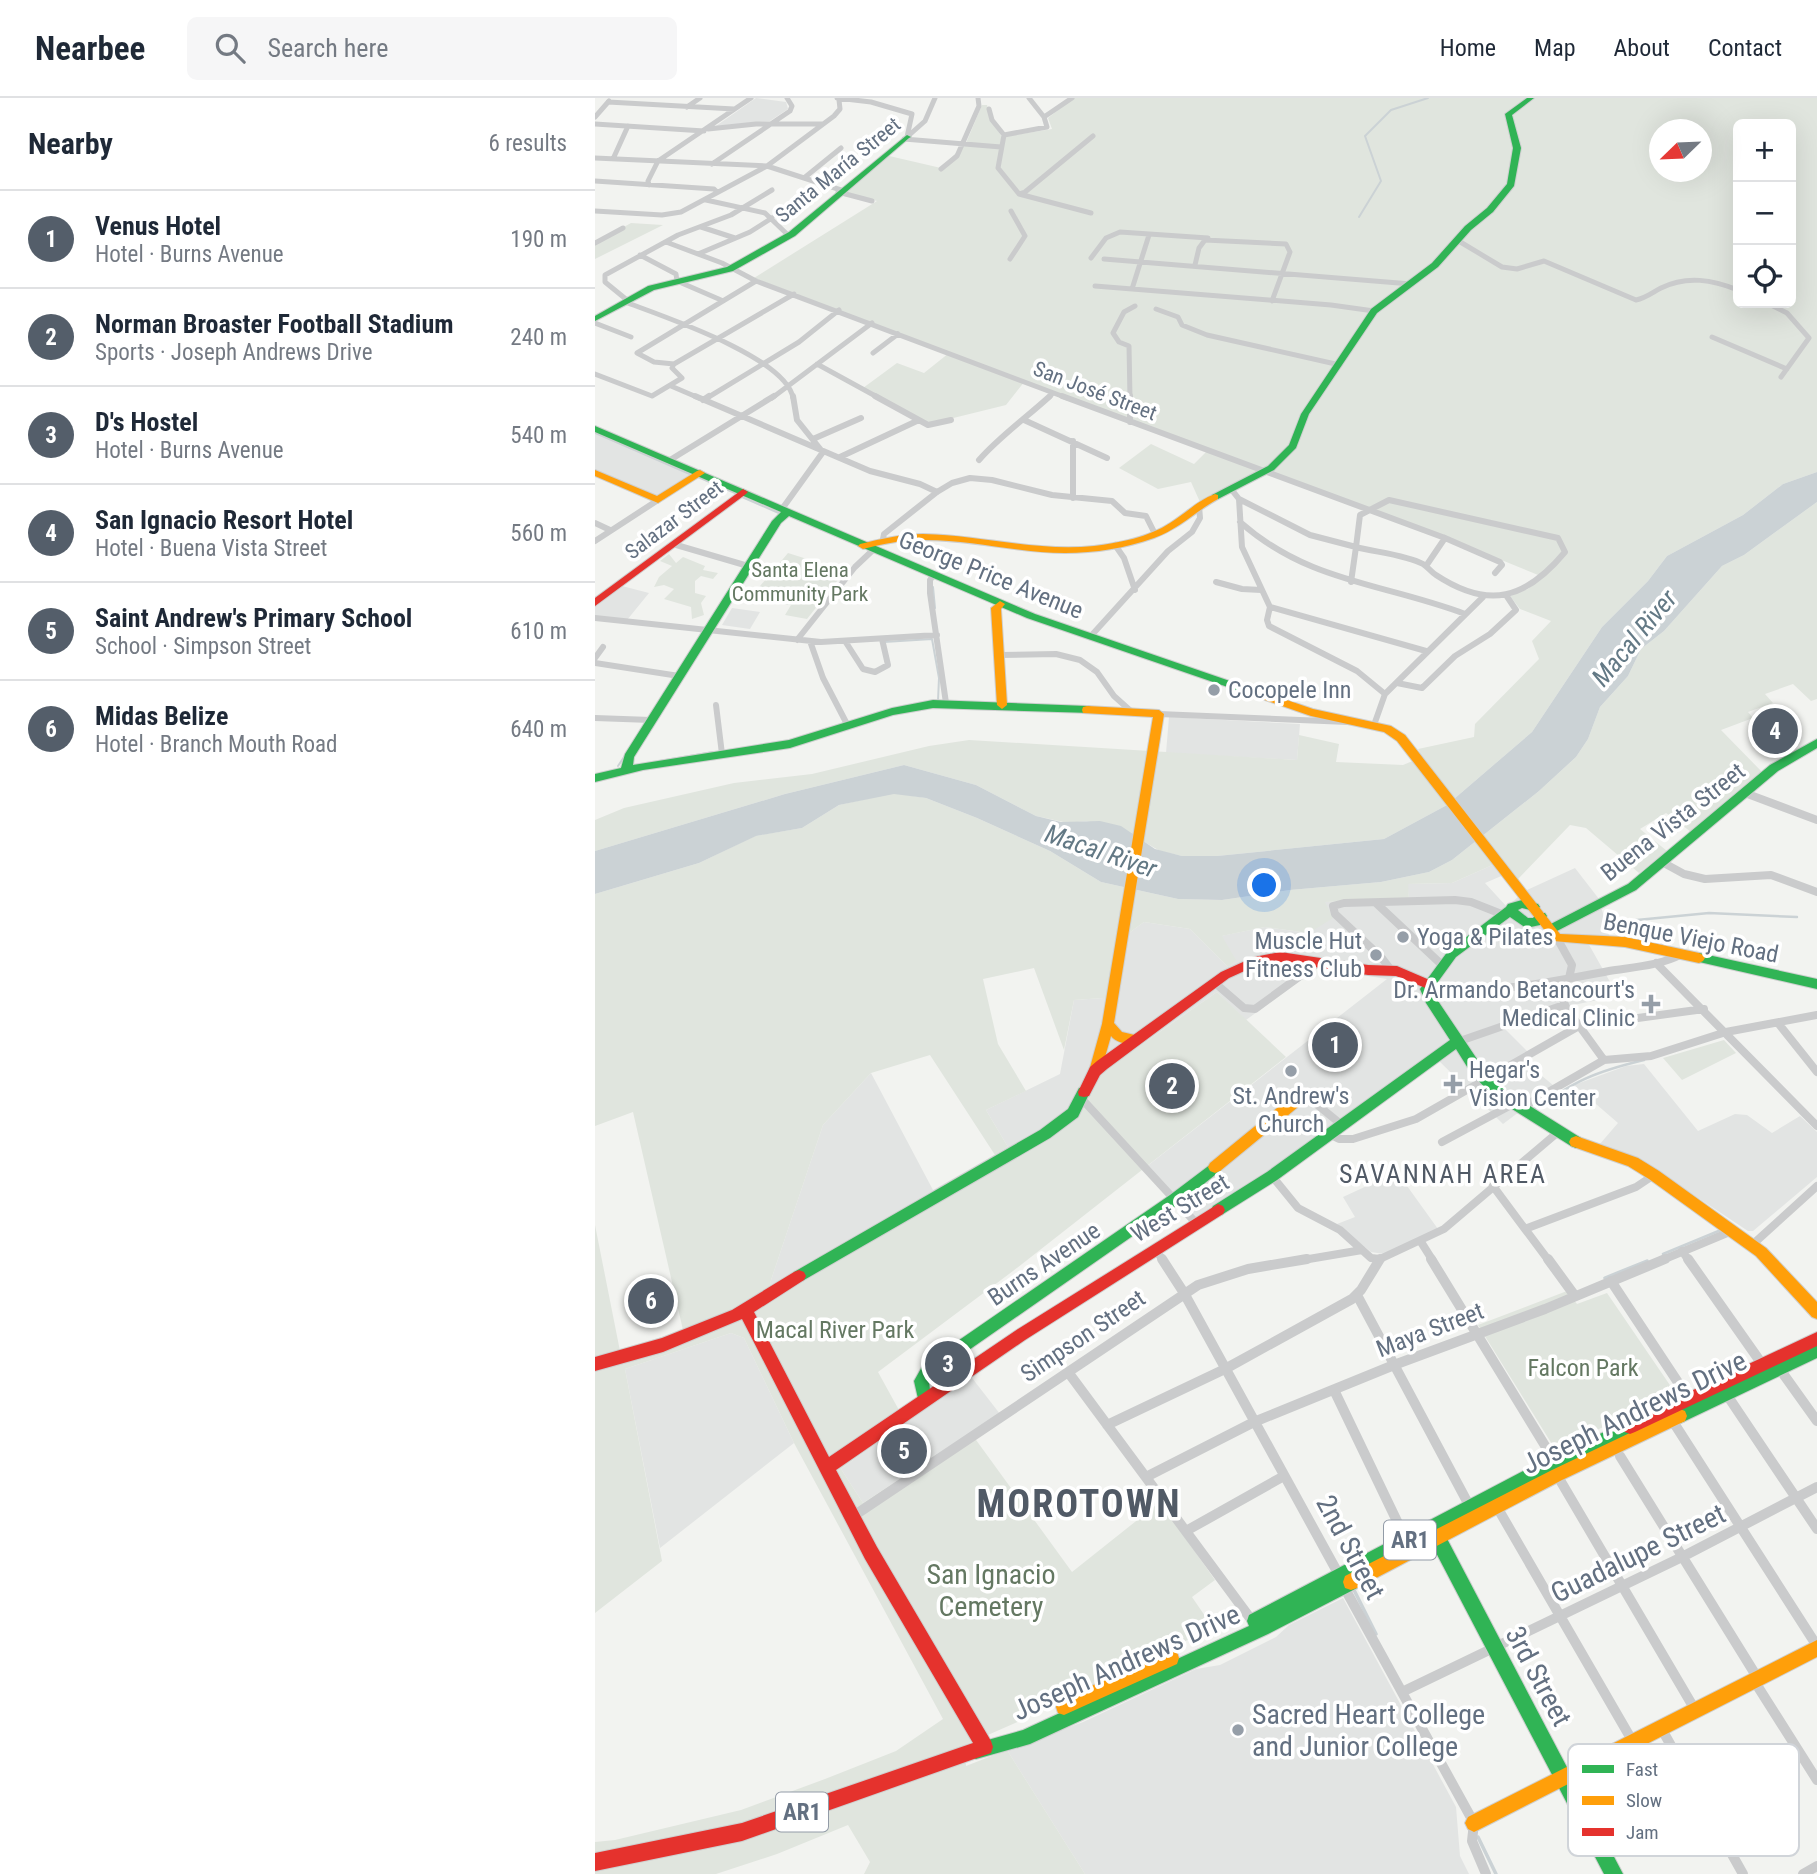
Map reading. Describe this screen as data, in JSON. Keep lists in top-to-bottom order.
{
  "streets": {
    "main road": [
      "Santa María Street",
      "Salazar Street",
      "George Price Avenue",
      "Buena Vista Street",
      "Benque Viejo Road",
      "West Street",
      "Burns Avenue",
      "Joseph Andrews Drive",
      "AR1",
      "3rd Street"
    ],
    "street": [
      "San José Street",
      "Maya Street",
      "Simpson Street",
      "2nd Street",
      "Guadalupe Street"
    ]
  },
  "crossings": [
    ["Santa María Street", "San José Street"],
    ["Salazar Street", "George Price Avenue"],
    ["George Price Avenue", "Buena Vista Street"],
    ["George Price Avenue", "Benque Viejo Road"],
    ["Buena Vista Street", "Benque Viejo Road"],
    ["West Street", "Burns Avenue"],
    ["West Street", "2nd Street"],
    ["Maya Street", "2nd Street"],
    ["Simpson Street", "2nd Street"],
    ["Joseph Andrews Drive", "AR1"],
    ["Joseph Andrews Drive", "2nd Street"],
    ["Joseph Andrews Drive", "3rd Street"],
    ["2nd Street", "Guadalupe Street"],
    ["Guadalupe Street", "3rd Street"]
  ],
  "districts": ["SAVANNAH AREA", "MOROTOWN"],
  "water": ["Macal River"],
  "parks": [
    "Santa Elena Community Park",
    "Macal River Park",
    "Falcon Park",
    "San Ignacio Cemetery"
  ],
  "places": {
    "other": [
      "Cocopele Inn",
      "Yoga & Pilates",
      "Muscle Hut Fitness Club",
      "St. Andrew's Church",
      "Sacred Heart College and Junior College"
    ],
    "health": ["Dr. Armando Betancourt's Medical Clinic", "Hegar's Vision Center"]
  },
  "legend": ["Fast", "Slow", "Jam"],
  "north": "bottom left",
  "page": {
    "header": "Nearbee",
    "search": "Search here",
    "nav": [
      "Home",
      "Map",
      "About",
      "Contact"
    ],
    "heading": ["Nearby", "6 results"],
    "map_buttons": ["+", "−"],
    "list": [
      {
        "mark": "1",
        "name": "Venus Hotel",
        "note": "Hotel · Burns Avenue",
        "value": "190 m"
      },
      {
        "mark": "2",
        "name": "Norman Broaster Football Stadium",
        "note": "Sports · Joseph Andrews Drive",
        "value": "240 m"
      },
      {
        "mark": "3",
        "name": "D's Hostel",
        "note": "Hotel · Burns Avenue",
        "value": "540 m"
      },
      {
        "mark": "4",
        "name": "San Ignacio Resort Hotel",
        "note": "Hotel · Buena Vista Street",
        "value": "560 m"
      },
      {
        "mark": "5",
        "name": "Saint Andrew's Primary School",
        "note": "School · Simpson Street",
        "value": "610 m"
      },
      {
        "mark": "6",
        "name": "Midas Belize",
        "note": "Hotel · Branch Mouth Road",
        "value": "640 m"
      }
    ],
    "pins": [
      "4",
      "1",
      "2",
      "6",
      "3",
      "5"
    ]
  }
}
